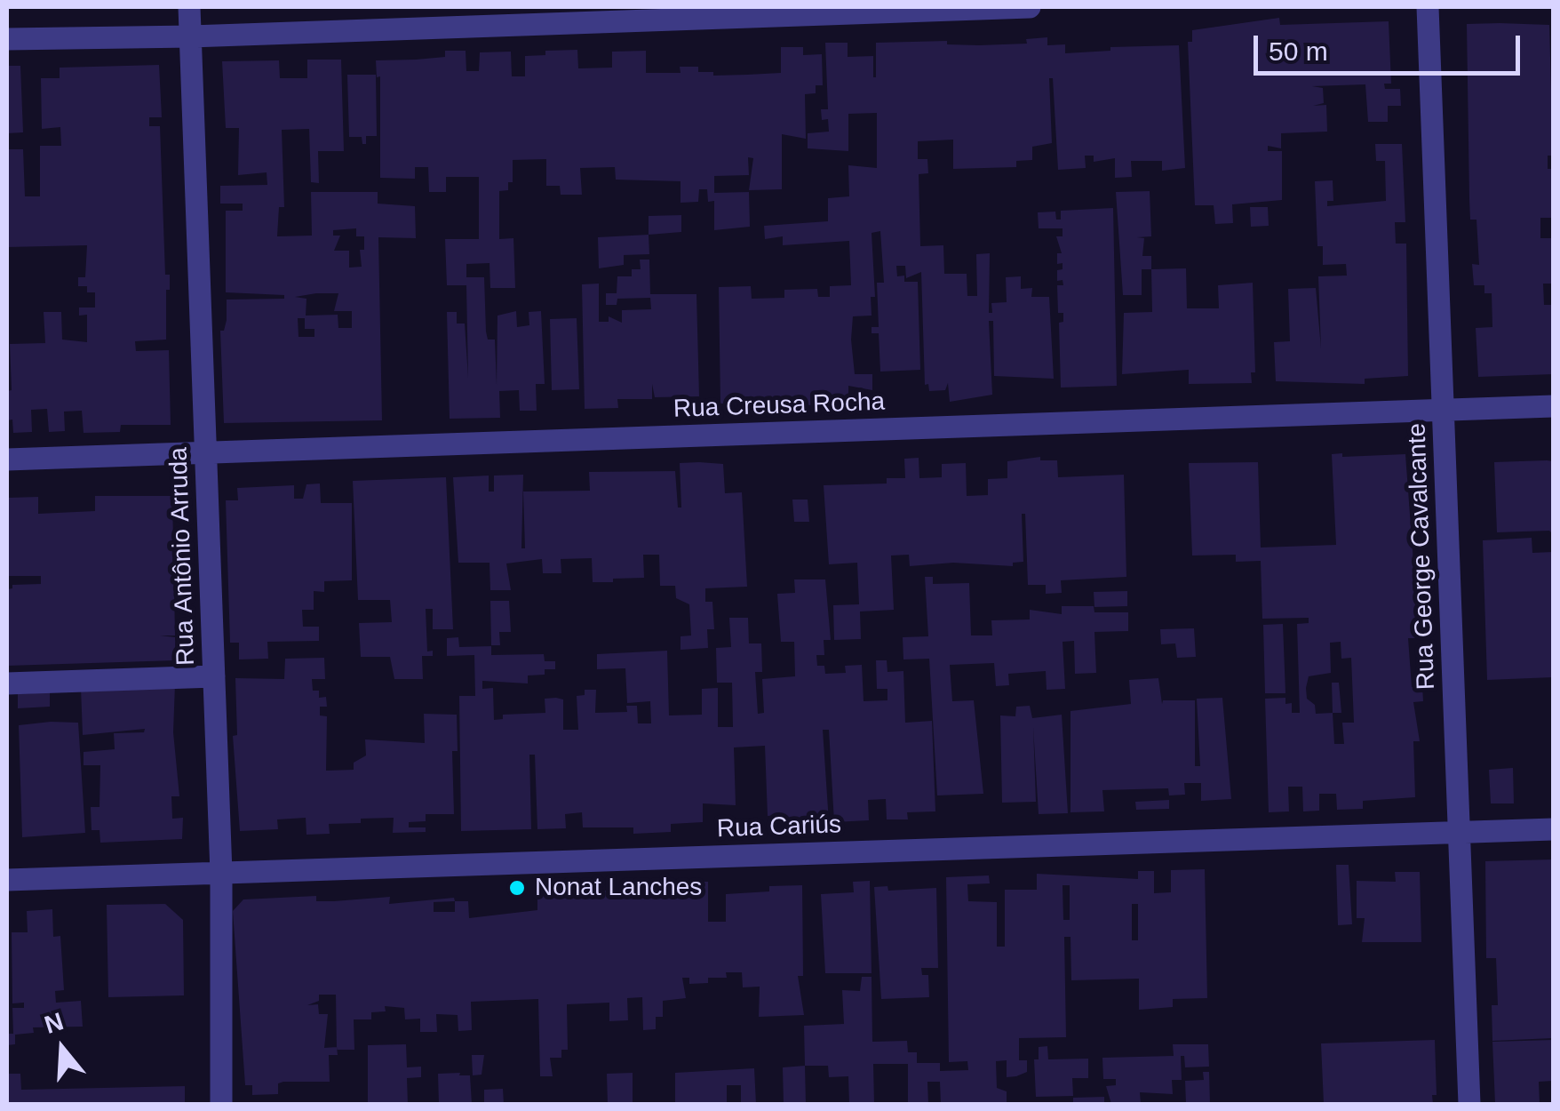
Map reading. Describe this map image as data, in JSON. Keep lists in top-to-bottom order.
{
  "streets": {
    "street": [
      "Rua Creusa Rocha",
      "Rua Antônio Arruda",
      "Rua George Cavalcante",
      "Rua Cariús"
    ]
  },
  "crossings": [
    ["Rua Creusa Rocha", "Rua Antônio Arruda"],
    ["Rua Creusa Rocha", "Rua George Cavalcante"],
    ["Rua Antônio Arruda", "Rua Cariús"],
    ["Rua George Cavalcante", "Rua Cariús"]
  ],
  "places": ["Nonat Lanches"],
  "scale_bar": "50 m",
  "north": "top"
}
